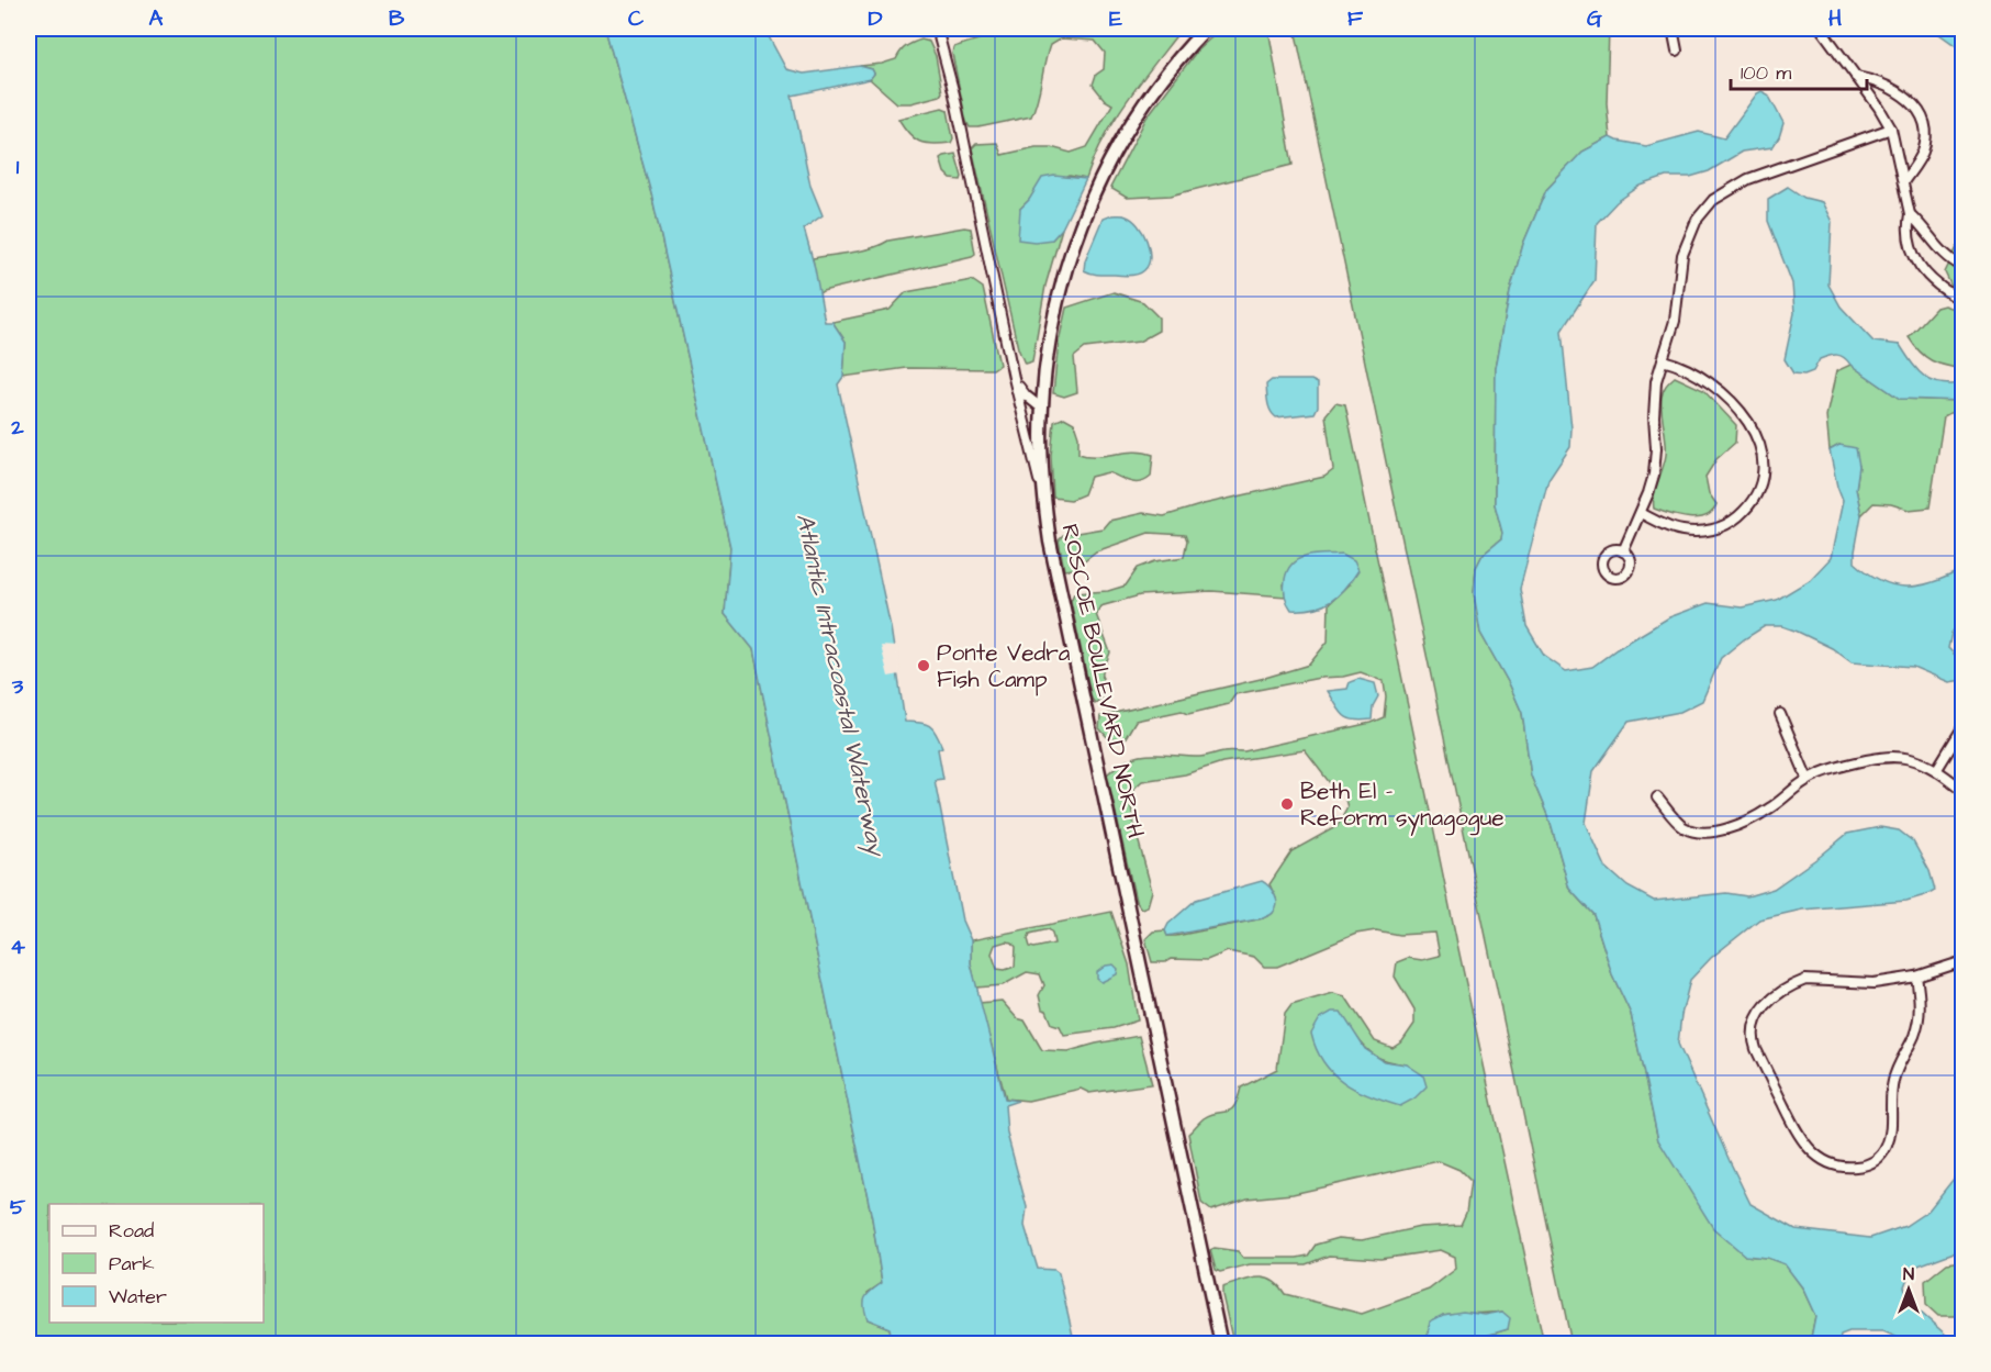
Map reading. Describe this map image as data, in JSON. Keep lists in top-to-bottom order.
{
  "streets": {
    "street": ["ROSCOE BOULEVARD NORTH"]
  },
  "water": ["Atlantic Intracoastal Waterway"],
  "places": ["Ponte Vedra Fish Camp", "Beth El - Reform synagogue"],
  "legend": ["Road", "Park", "Water"],
  "scale_bar": "100 m",
  "north": "top",
  "grid": {
    "columns": [
      "A",
      "B",
      "C",
      "D",
      "E",
      "F",
      "G",
      "H"
    ],
    "rows": [
      "1",
      "2",
      "3",
      "4",
      "5"
    ]
  }
}
